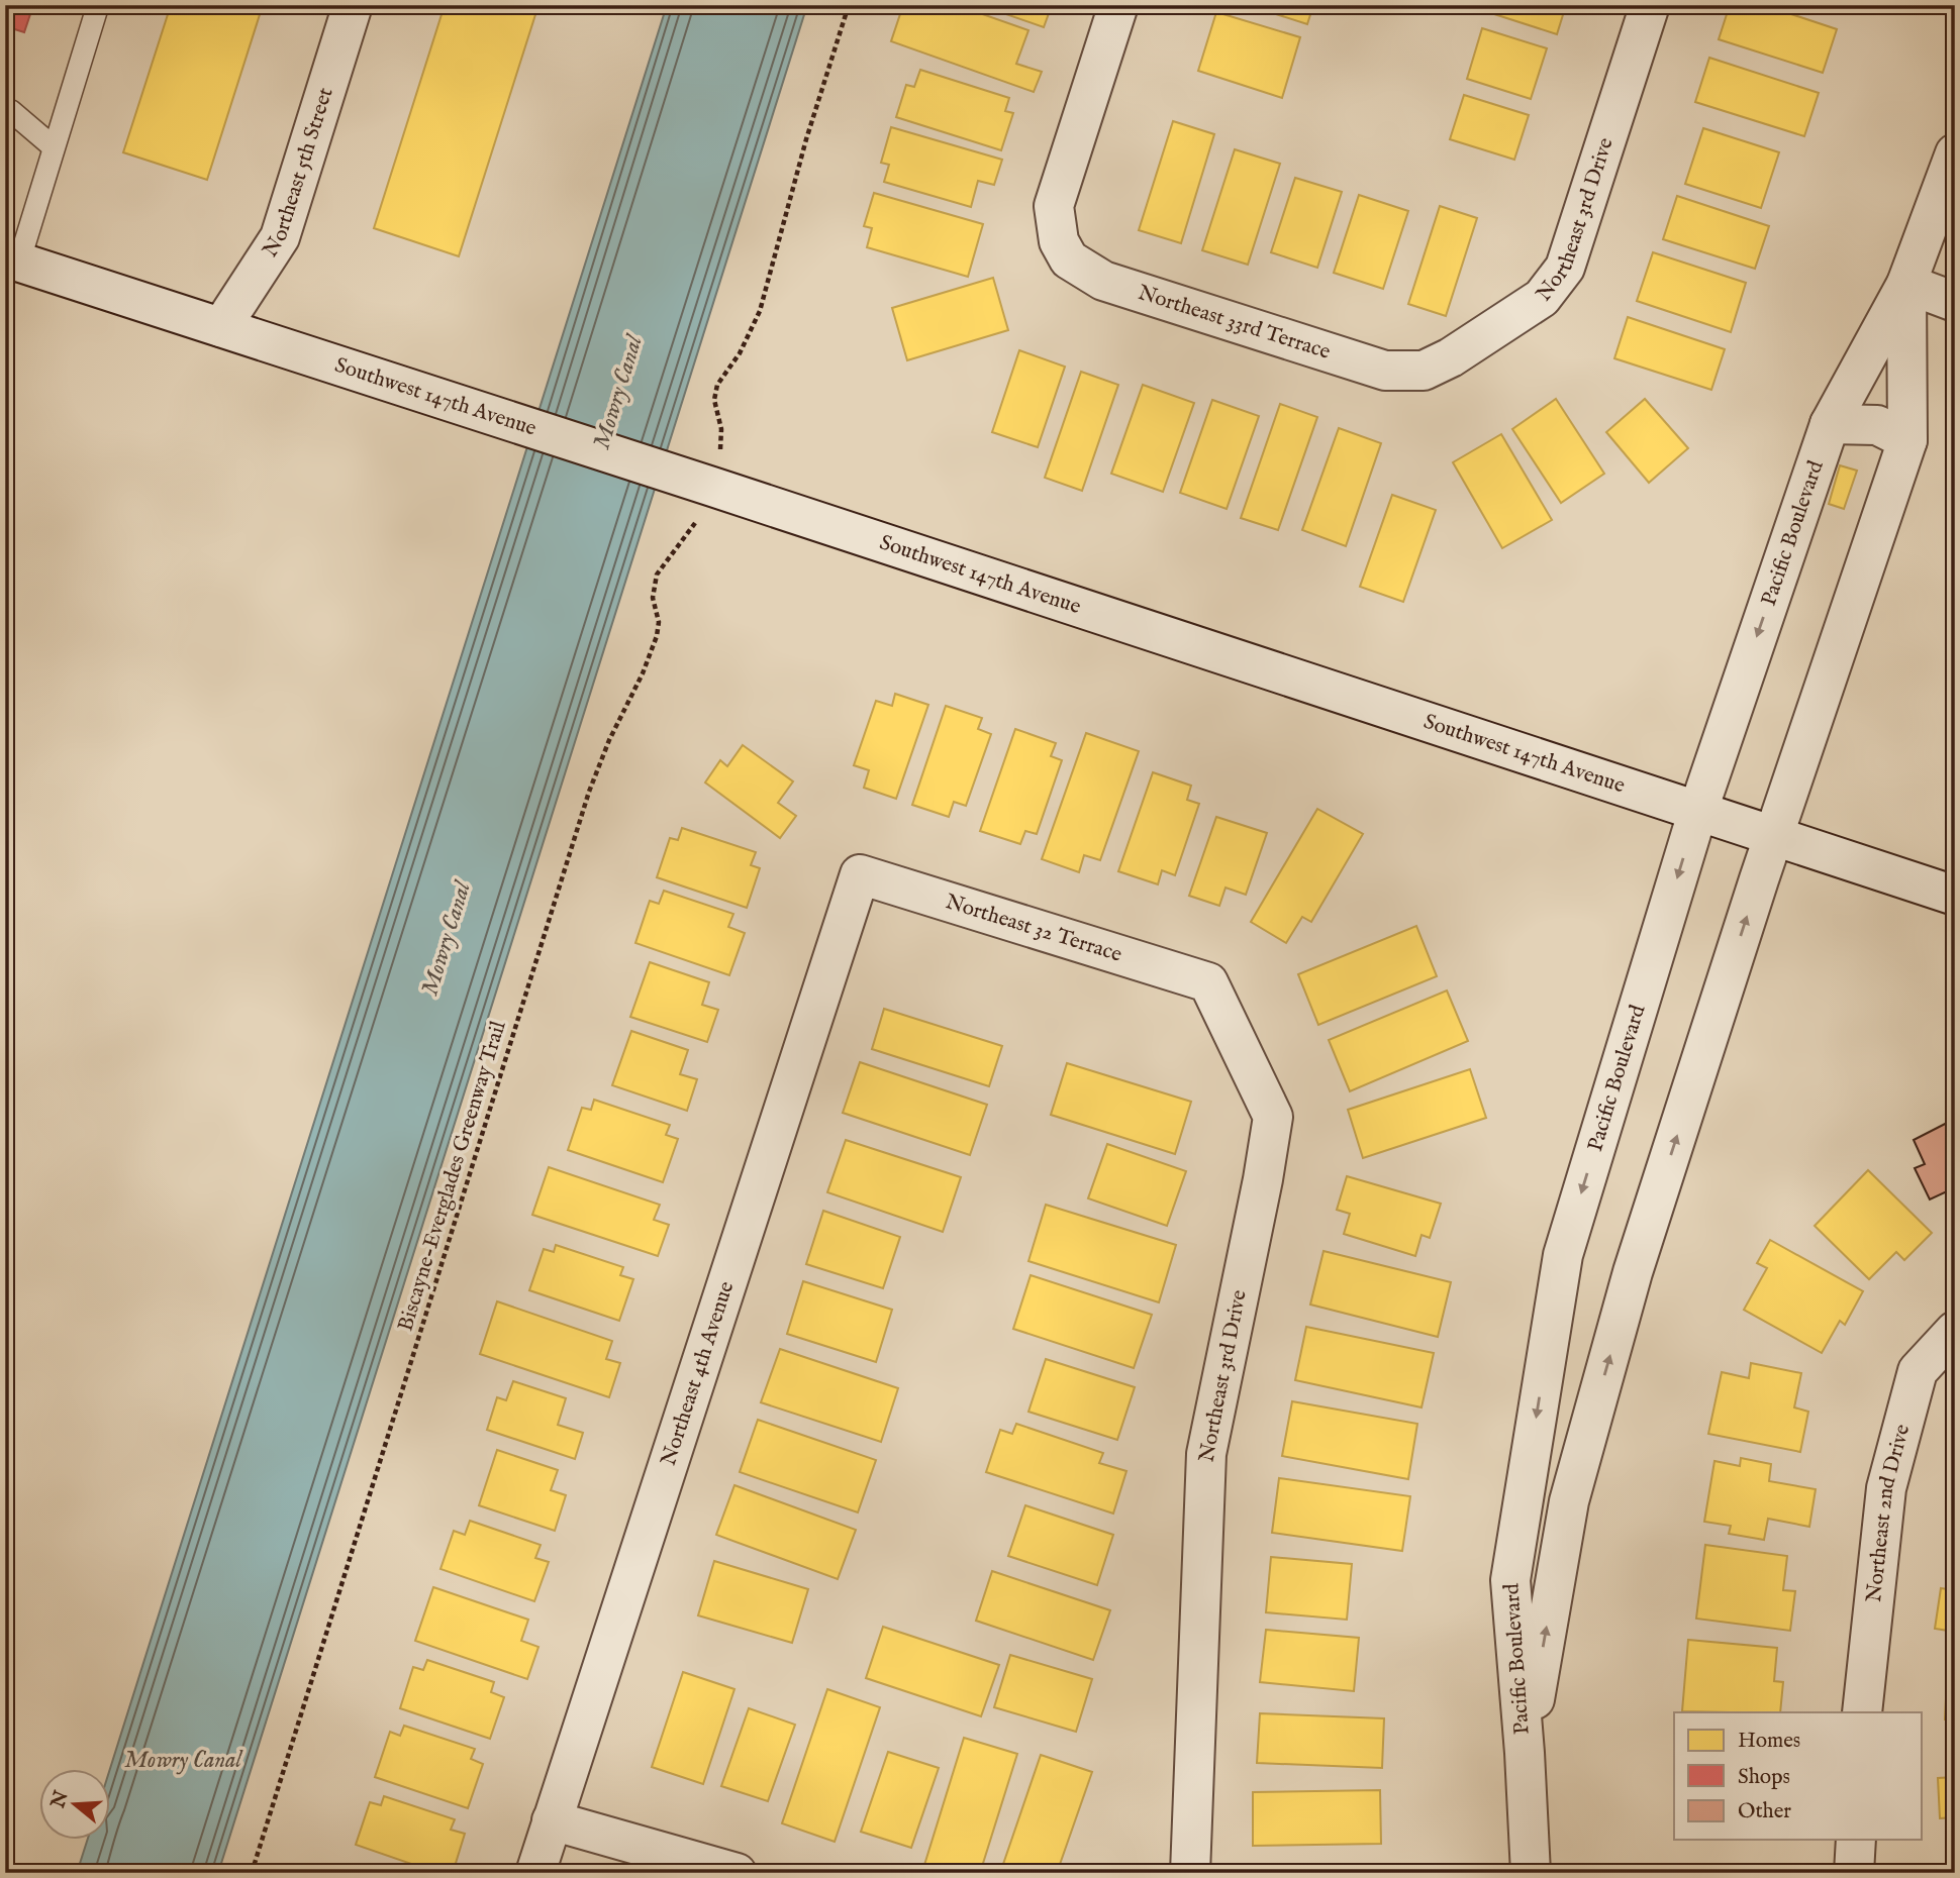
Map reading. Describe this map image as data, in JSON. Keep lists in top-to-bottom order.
{
  "streets": {
    "street": [
      "Northeast 5th Street",
      "Northeast 3rd Drive",
      "Northeast 33rd Terrace",
      "Southwest 147th Avenue",
      "Pacific Boulevard",
      "Northeast 32 Terrace",
      "Northeast 4th Avenue",
      "Northeast 2nd Drive"
    ],
    "path": ["Biscayne-Everglades Greenway Trail"]
  },
  "crossings": [
    ["Northeast 5th Street", "Southwest 147th Avenue"],
    ["Northeast 3rd Drive", "Northeast 33rd Terrace"],
    ["Northeast 3rd Drive", "Northeast 32 Terrace"],
    ["Southwest 147th Avenue", "Pacific Boulevard"],
    ["Northeast 32 Terrace", "Northeast 4th Avenue"]
  ],
  "water": ["Mowry Canal"],
  "legend": ["Homes", "Shops", "Other"],
  "north": "left"
}
